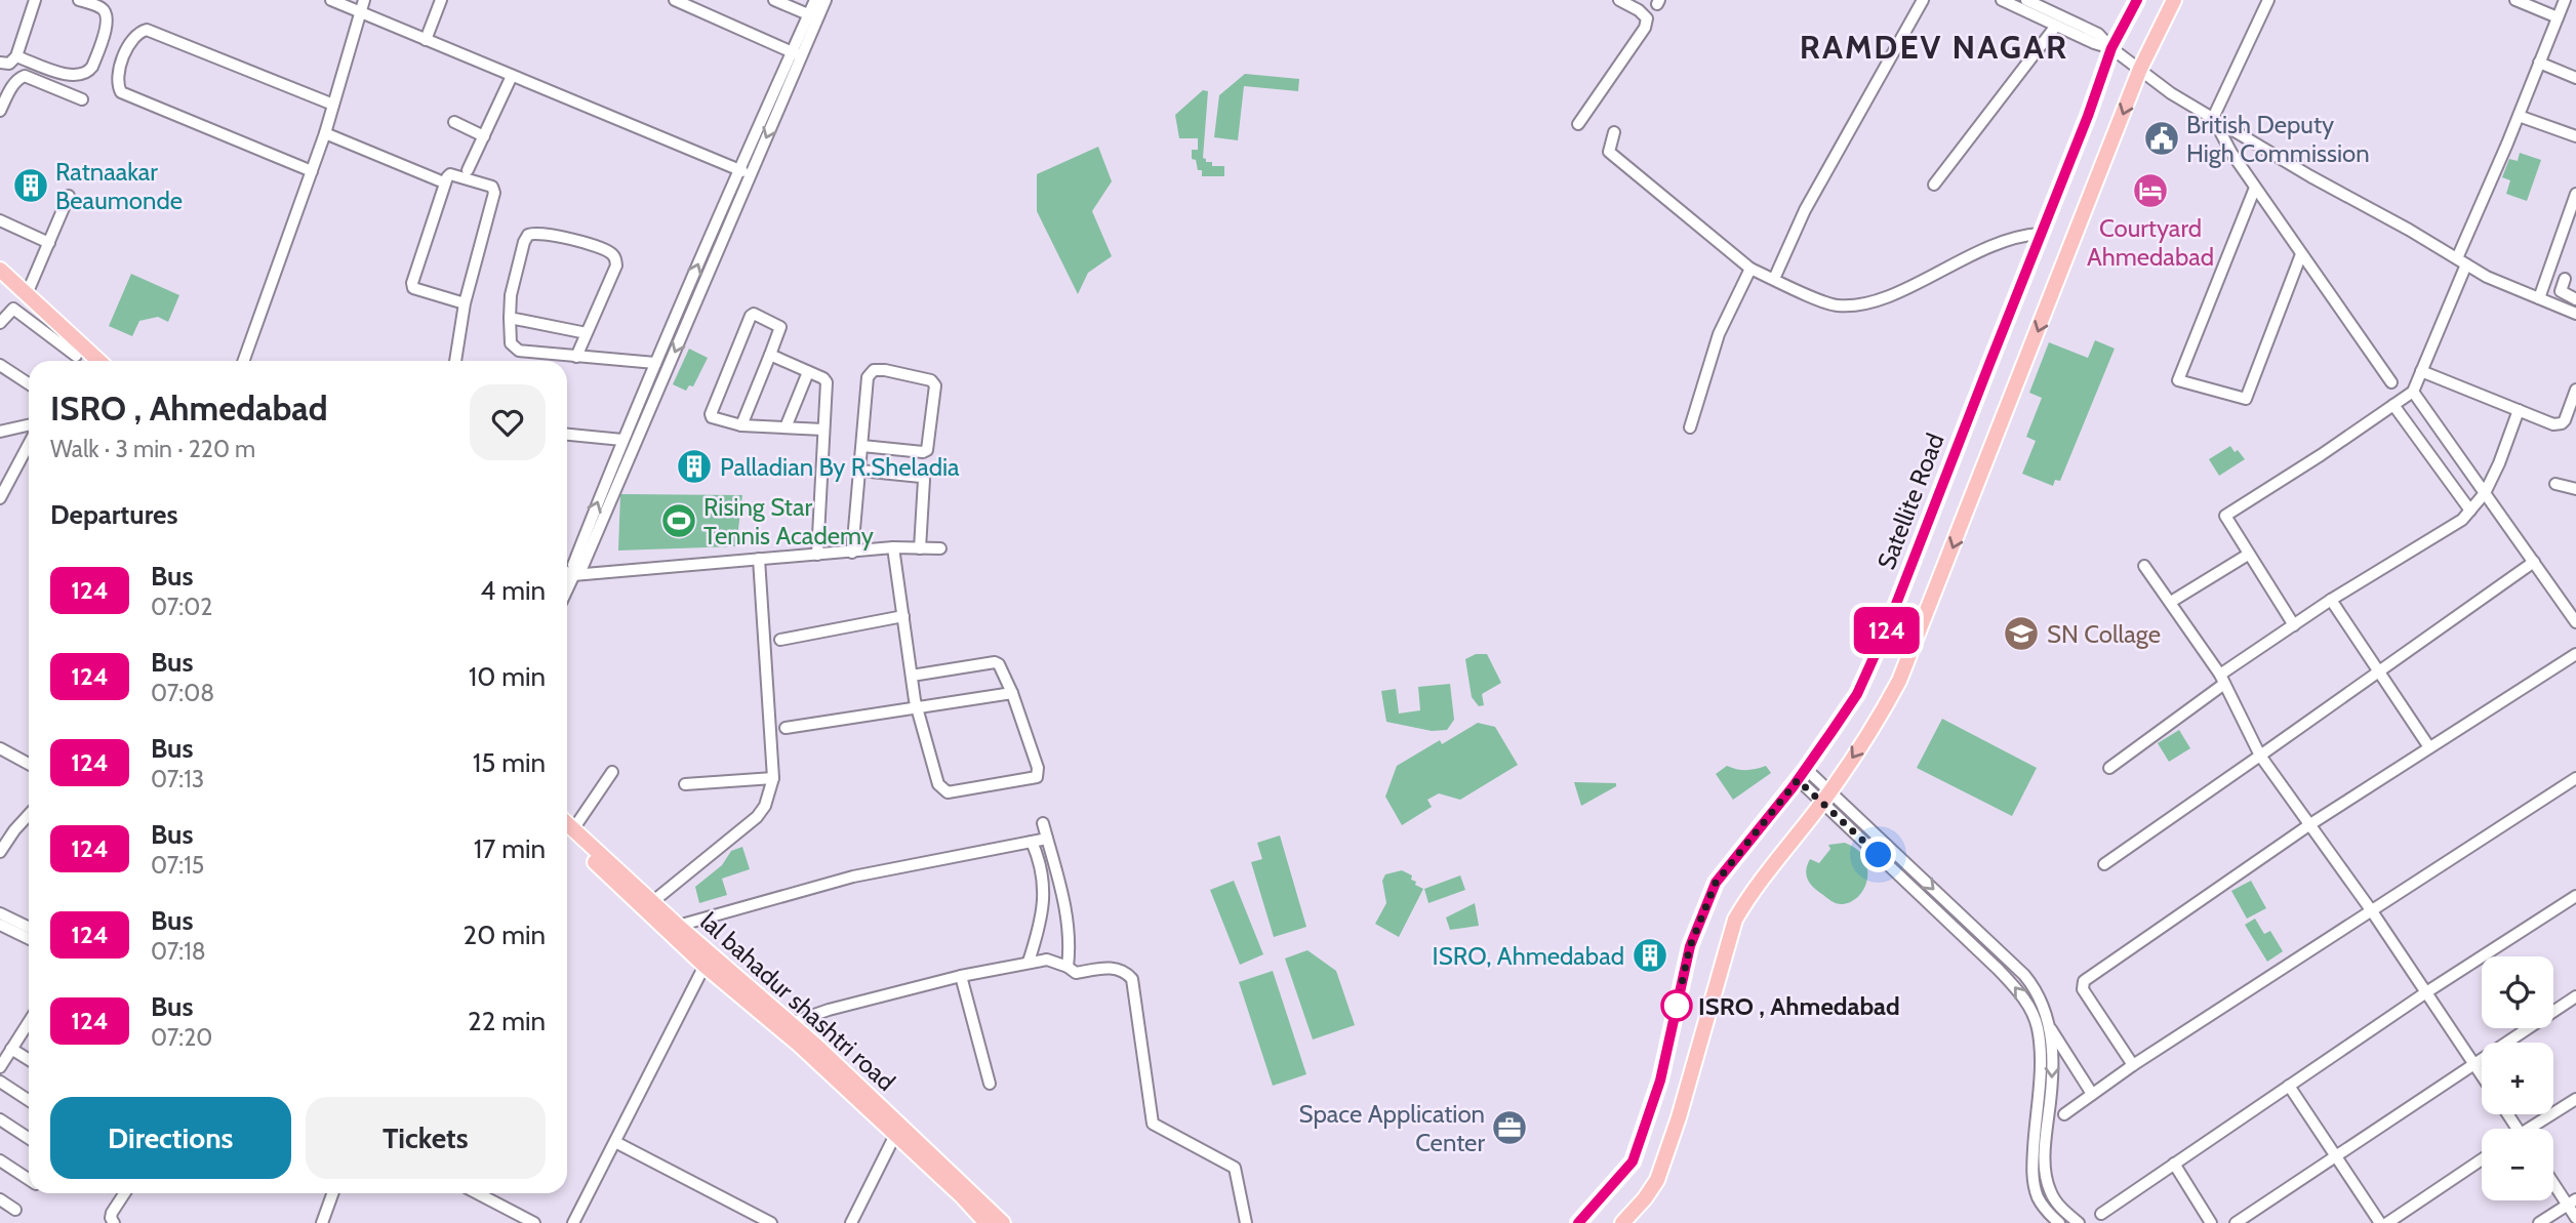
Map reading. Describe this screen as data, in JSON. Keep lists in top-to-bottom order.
{
  "streets": {
    "main road": ["Satellite Road", "lal bahadur shashtri road"]
  },
  "districts": ["RAMDEV NAGAR"],
  "places": {
    "public building": ["British Deputy High Commission"],
    "building": ["Ratnaakar Beaumonde", "Palladian By R.Sheladia", "ISRO, Ahmedabad"],
    "hotel": ["Courtyard Ahmedabad"],
    "sports": ["Rising Star Tennis Academy"],
    "school or university": ["SN Collage"],
    "other": ["ISRO , Ahmedabad"],
    "office": ["Space Application Center"]
  },
  "lines": ["bus line 124"],
  "page": {
    "on_map": "124",
    "heading": [
      ["ISRO , Ahmedabad", "Walk · 3 min · 220 m"],
      "Departures"
    ],
    "list": [
      {
        "mark": "124",
        "name": "Bus",
        "note": "07:02",
        "value": "4 min"
      },
      {
        "mark": "124",
        "name": "Bus",
        "note": "07:08",
        "value": "10 min"
      },
      {
        "mark": "124",
        "name": "Bus",
        "note": "07:13",
        "value": "15 min"
      },
      {
        "mark": "124",
        "name": "Bus",
        "note": "07:15",
        "value": "17 min"
      },
      {
        "mark": "124",
        "name": "Bus",
        "note": "07:18",
        "value": "20 min"
      },
      {
        "mark": "124",
        "name": "Bus",
        "note": "07:20",
        "value": "22 min"
      }
    ],
    "map_buttons": ["+", "−"],
    "buttons": ["Directions", "Tickets"]
  }
}
